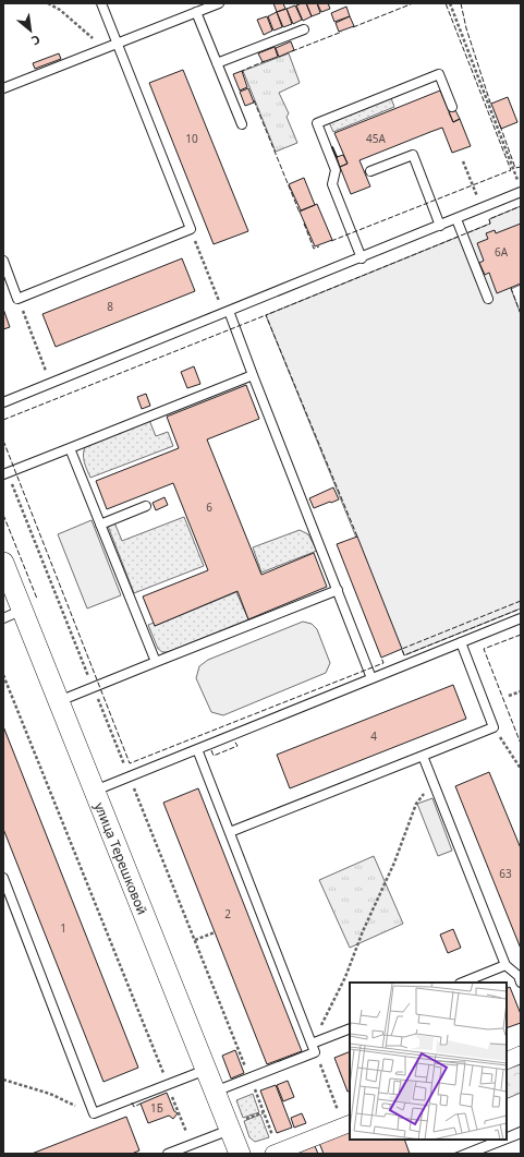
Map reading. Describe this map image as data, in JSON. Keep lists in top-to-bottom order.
{
  "streets": {
    "street": ["улица Терешковой"]
  },
  "house_numbers": [
    "10",
    "45А",
    "6А",
    "8",
    "6",
    "4",
    "63",
    "2",
    "1",
    "1Б"
  ],
  "north": "bottom right"
}
